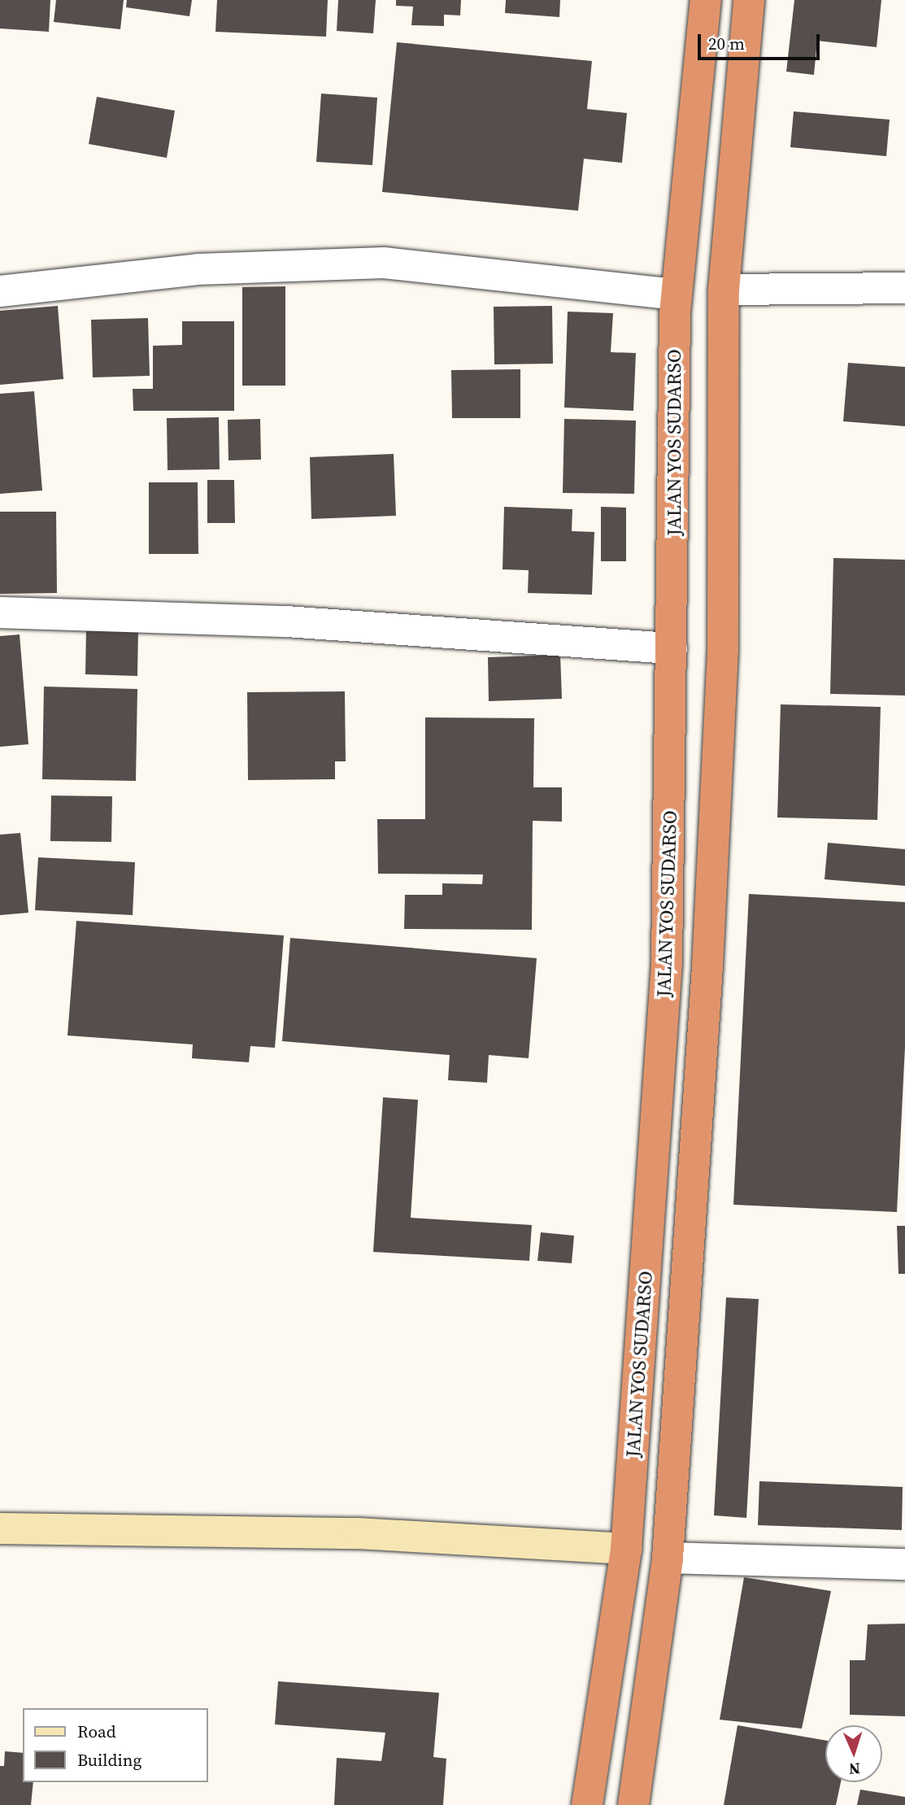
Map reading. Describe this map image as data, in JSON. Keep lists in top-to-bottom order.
{
  "streets": {
    "highway": ["JALAN YOS SUDARSO"]
  },
  "legend": ["Road", "Building"],
  "scale_bar": "20 m",
  "north": "bottom"
}
